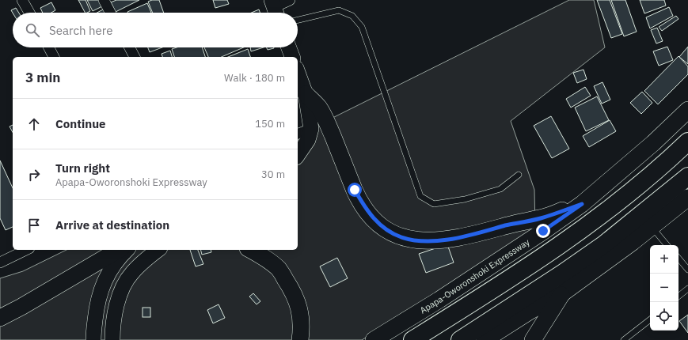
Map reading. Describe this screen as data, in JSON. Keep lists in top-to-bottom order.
{
  "streets": {
    "main road": ["Apapa-Oworonshoki Expressway"]
  },
  "page": {
    "search": "Search here",
    "heading": ["3 min", "Walk · 180 m"],
    "list": [
      ["Continue", "150 m"],
      ["Turn right", "Apapa-Oworonshoki Expressway", "30 m"],
      "Arrive at destination"
    ],
    "map_buttons": ["+", "−"]
  }
}
